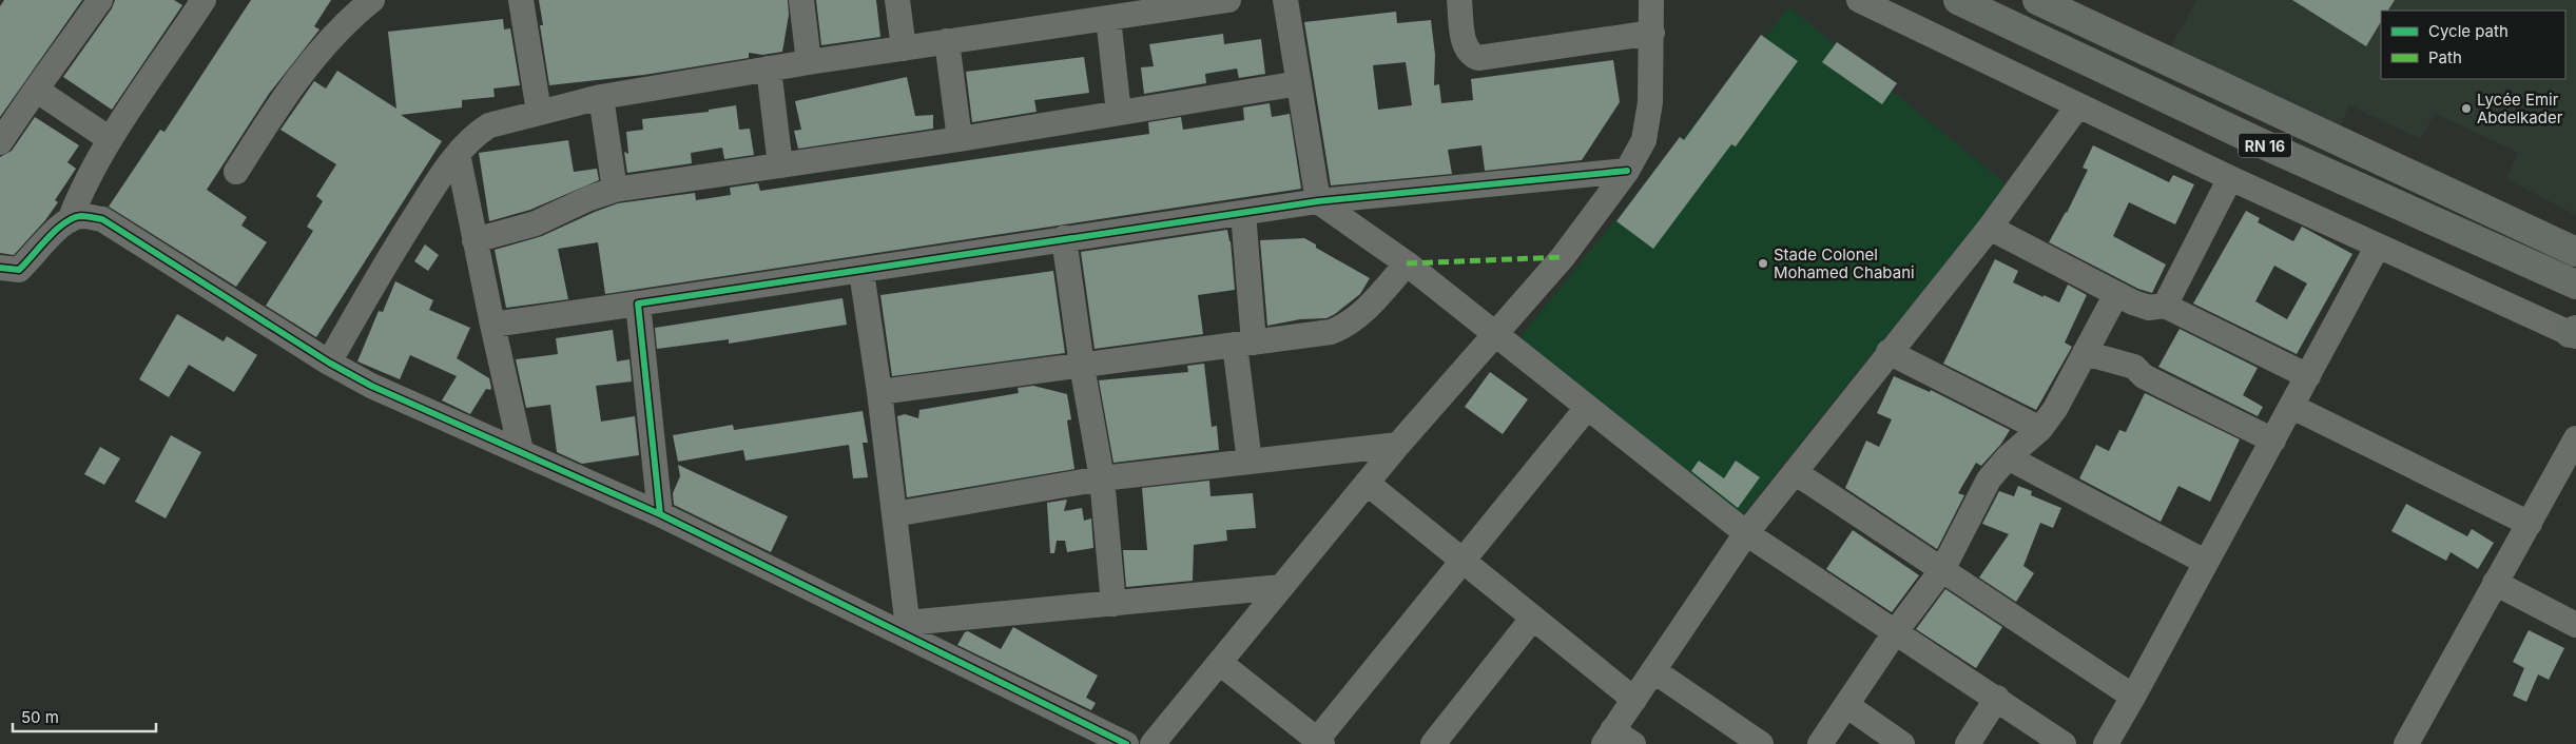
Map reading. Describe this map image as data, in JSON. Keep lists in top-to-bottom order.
{
  "streets": {
    "main road": ["RN 16"]
  },
  "places": ["Lycée Emir Abdelkader", "Stade Colonel Mohamed Chabani"],
  "legend": ["Cycle path", "Path"],
  "scale_bar": "50 m"
}
